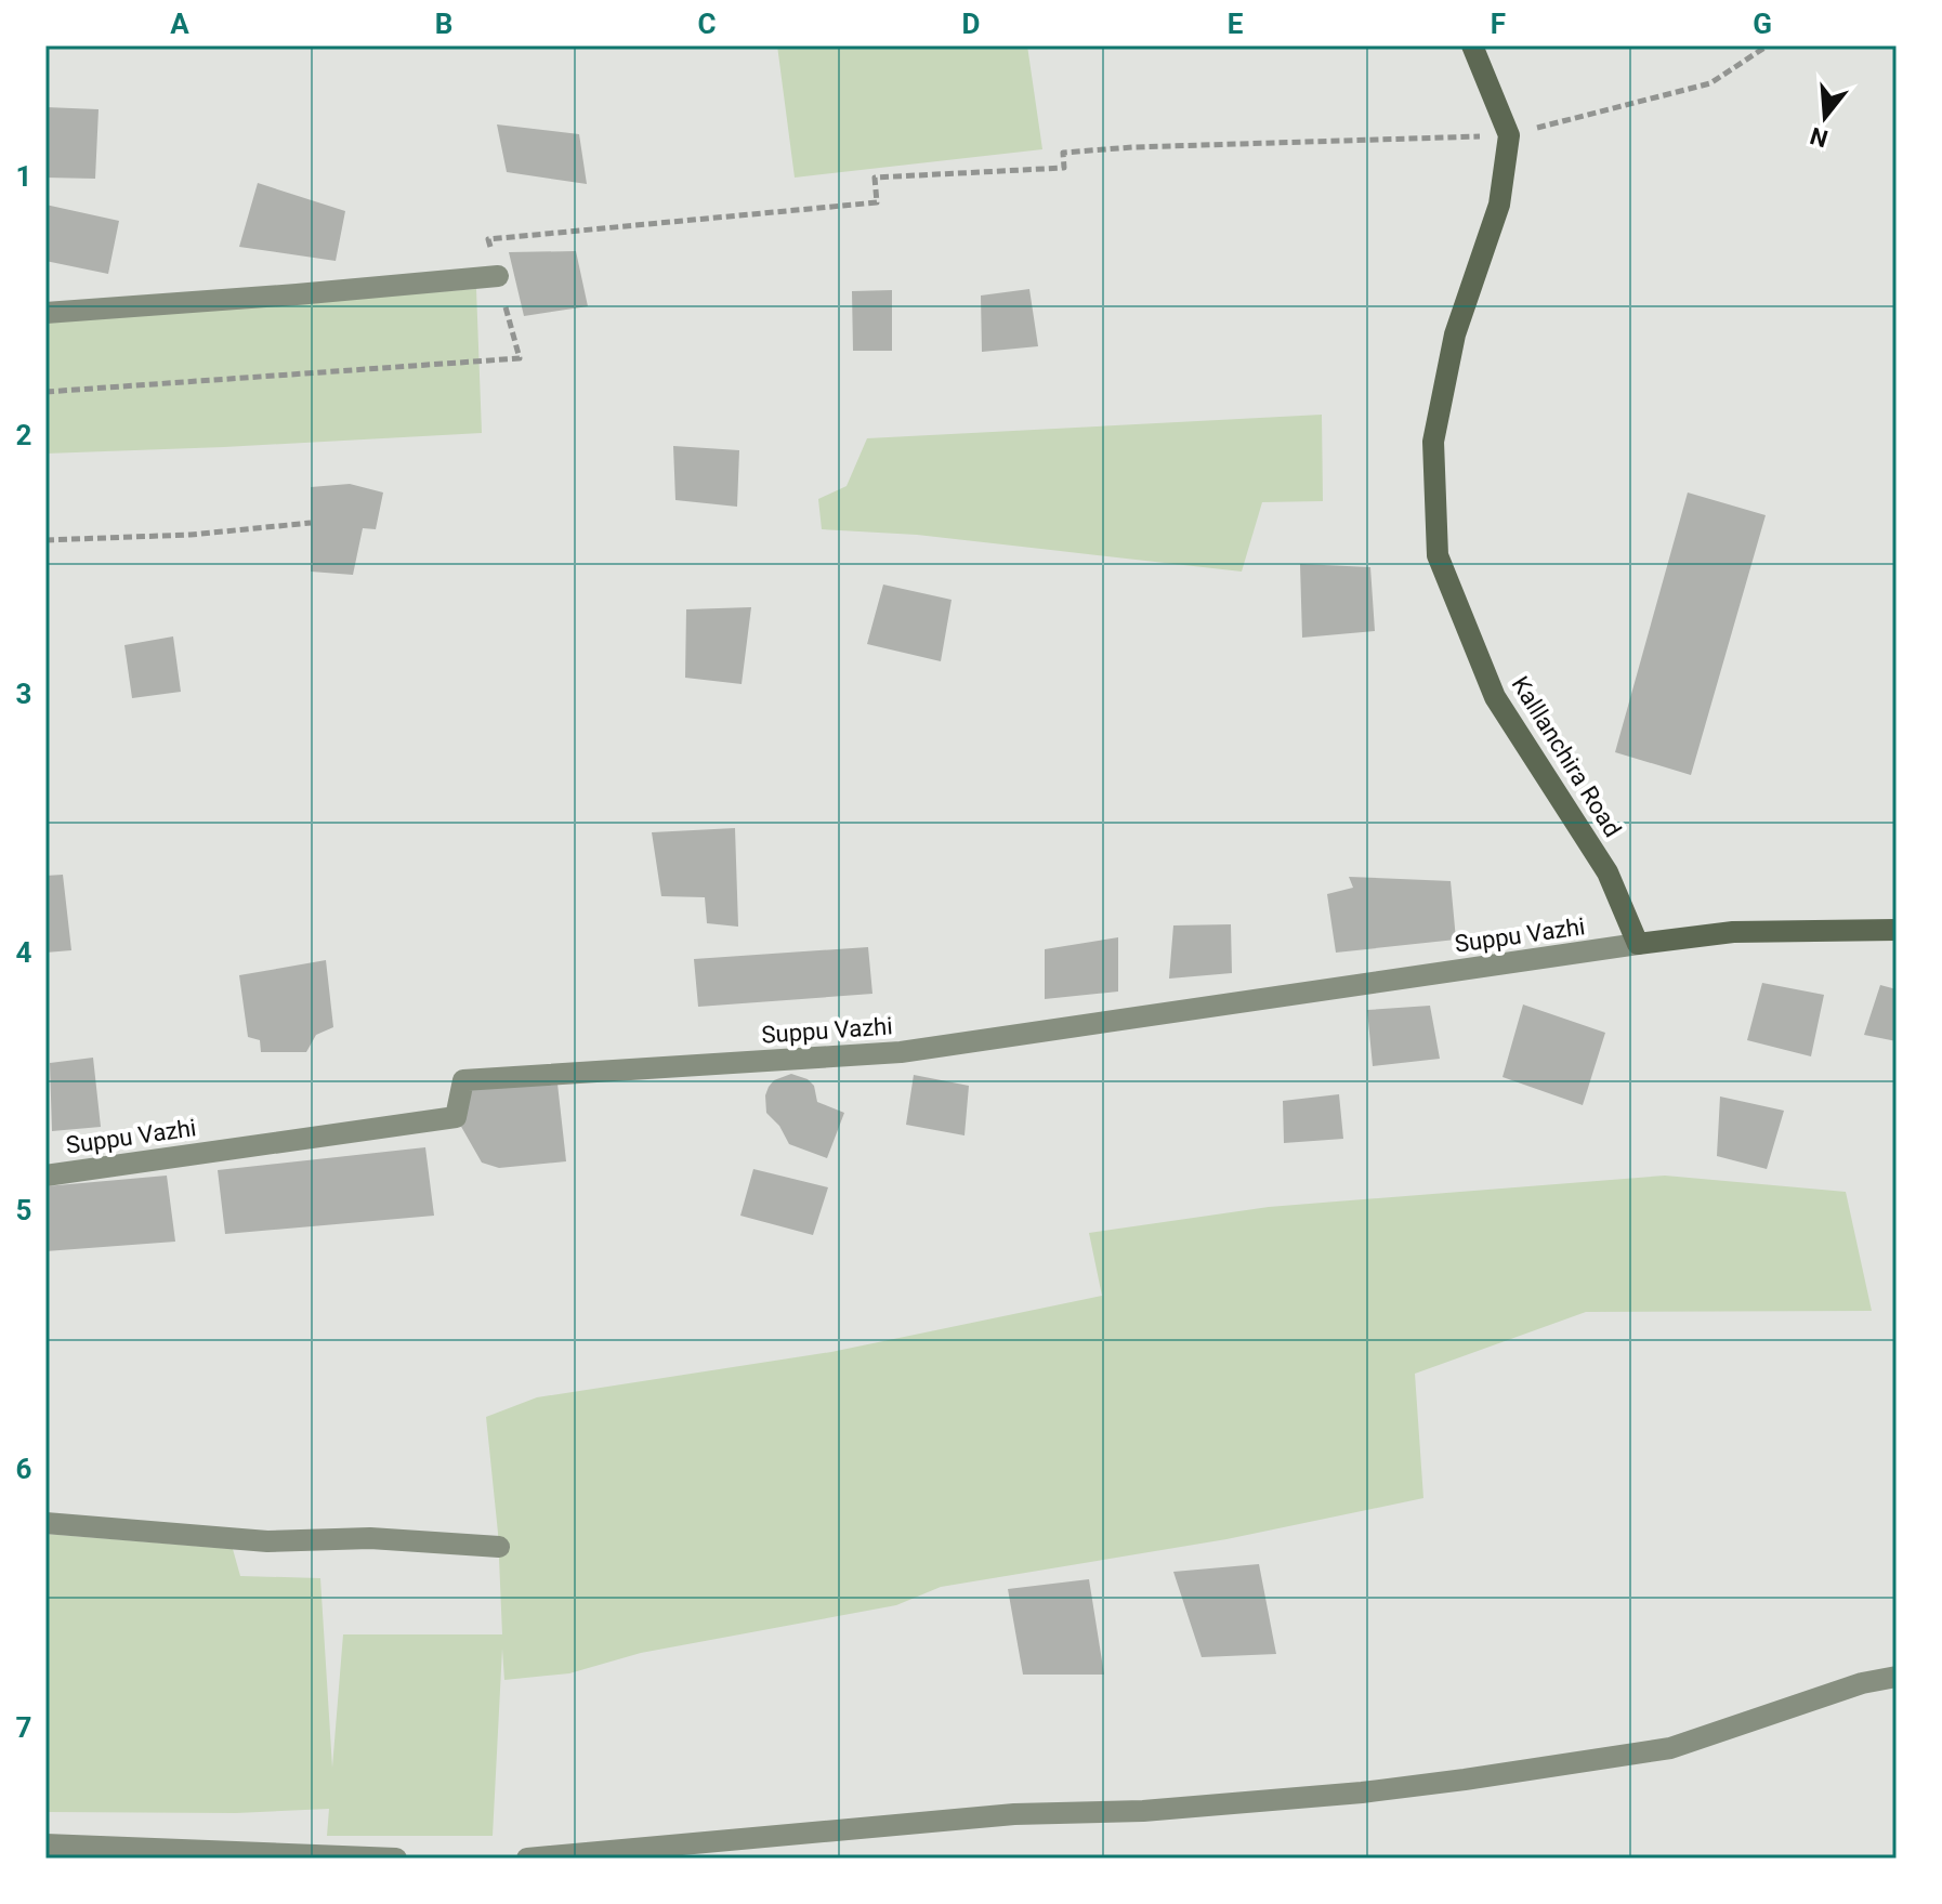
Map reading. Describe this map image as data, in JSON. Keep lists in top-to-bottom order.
{
  "streets": {
    "street": ["Kalllanchira Road", "Suppu Vazhi"]
  },
  "crossings": [
    ["Kalllanchira Road", "Suppu Vazhi"]
  ],
  "north": "bottom",
  "grid": {
    "columns": [
      "A",
      "B",
      "C",
      "D",
      "E",
      "F",
      "G"
    ],
    "rows": [
      "1",
      "2",
      "3",
      "4",
      "5",
      "6",
      "7"
    ]
  }
}
